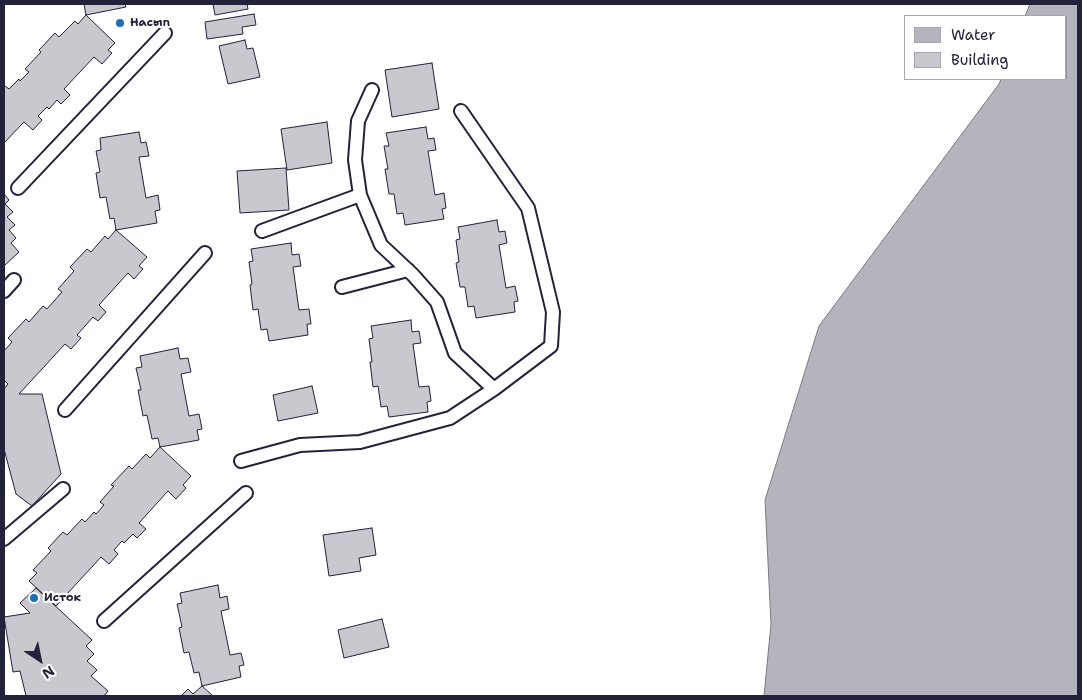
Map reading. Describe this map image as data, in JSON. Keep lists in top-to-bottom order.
{
  "places": ["Насып", "Исток"],
  "legend": ["Water", "Building"],
  "north": "bottom right"
}
